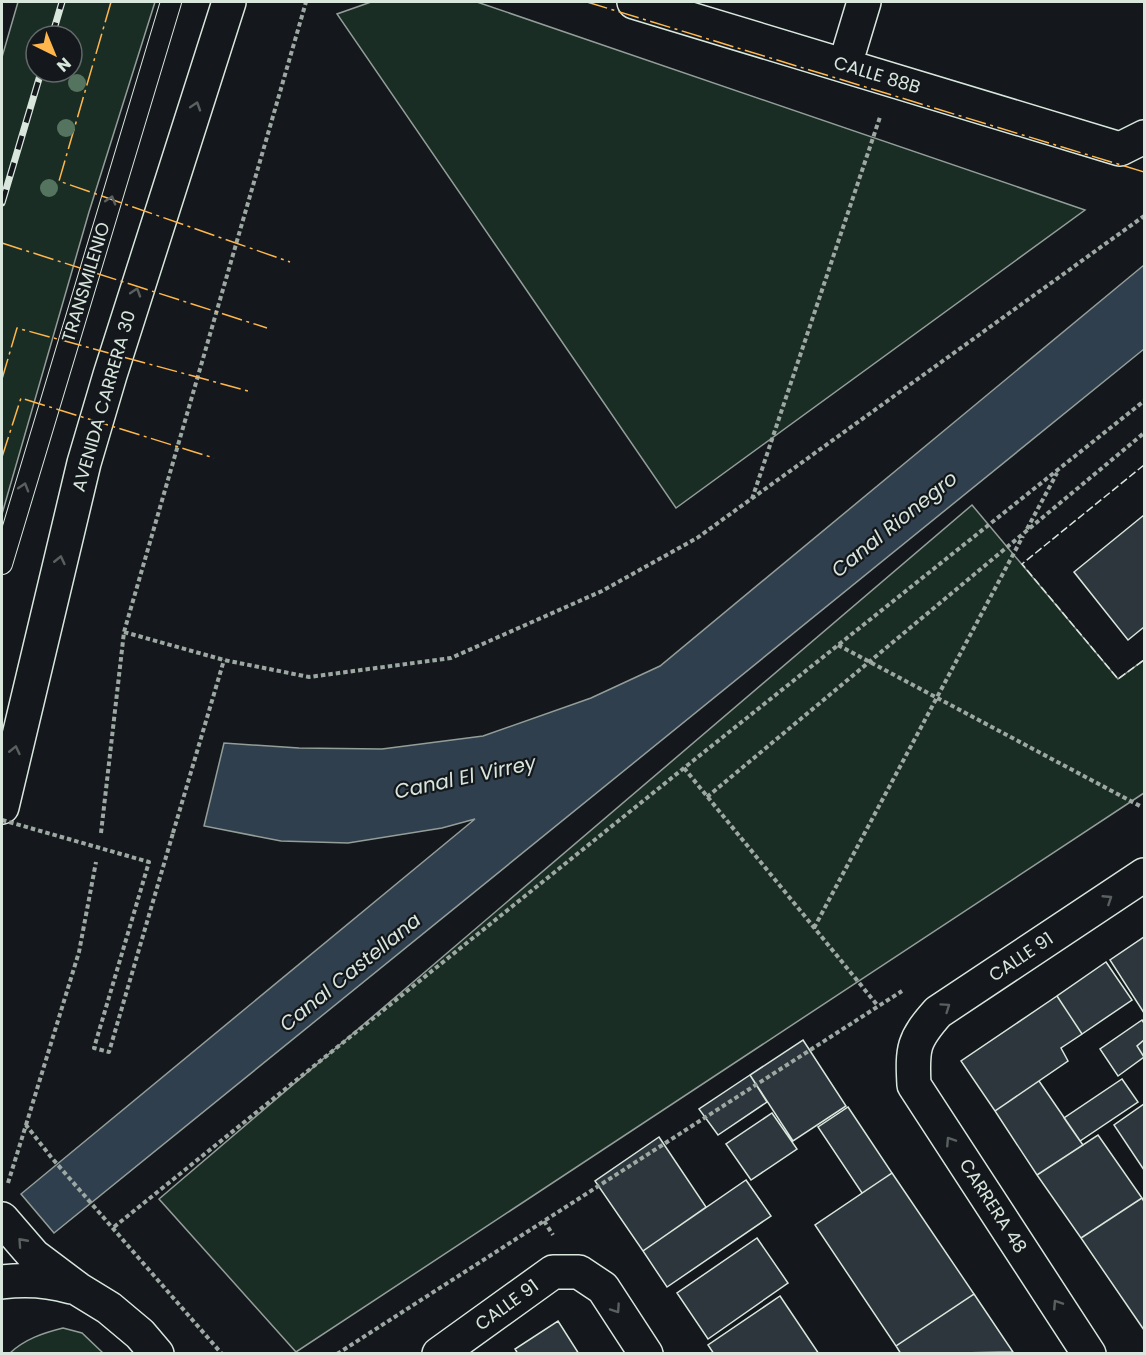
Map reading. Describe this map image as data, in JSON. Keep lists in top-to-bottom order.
{
  "streets": {
    "main road": [
      "CALLE 88B",
      "AVENIDA CARRERA 30",
      "CALLE 91",
      "CARRERA 48"
    ],
    "lane": ["TRANSMILENIO"]
  },
  "crossings": [
    ["CALLE 91", "CARRERA 48"]
  ],
  "one_way": [
    "TRANSMILENIO",
    "AVENIDA CARRERA 30",
    "CALLE 91",
    "CARRERA 48"
  ],
  "water": ["Canal Rionegro", "Canal El Virrey", "Canal Castellana"],
  "north": "bottom right"
}
